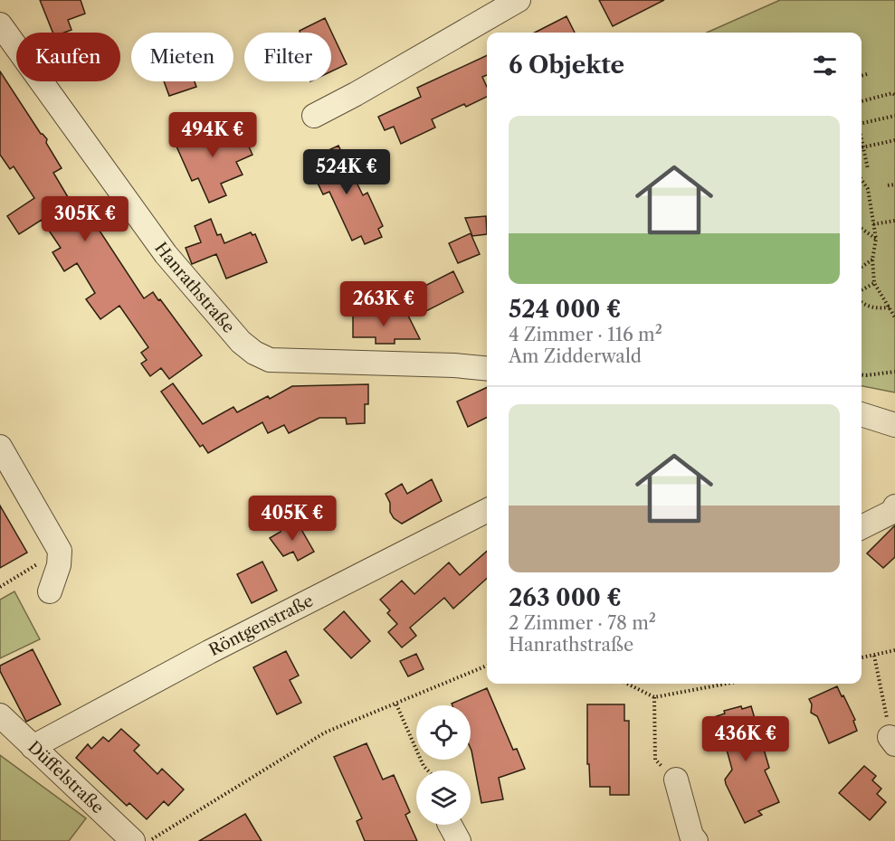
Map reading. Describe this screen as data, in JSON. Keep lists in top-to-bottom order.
{
  "streets": {
    "street": ["Hanrathstraße", "Röntgenstraße", "Düffelstraße"]
  },
  "crossings": [
    ["Röntgenstraße", "Düffelstraße"]
  ],
  "page": {
    "chip": ["Kaufen", "Mieten", "Filter"],
    "heading": "6 Objekte",
    "list": [
      {
        "name": "524 000 €",
        "note": "4 Zimmer · 116 m² · Am Zidderwald"
      },
      {
        "name": "263 000 €",
        "note": "2 Zimmer · 78 m² · Hanrathstraße"
      }
    ],
    "price": [
      "494K €",
      "524K €",
      "305K €",
      "263K €",
      "405K €",
      "436K €"
    ]
  }
}
